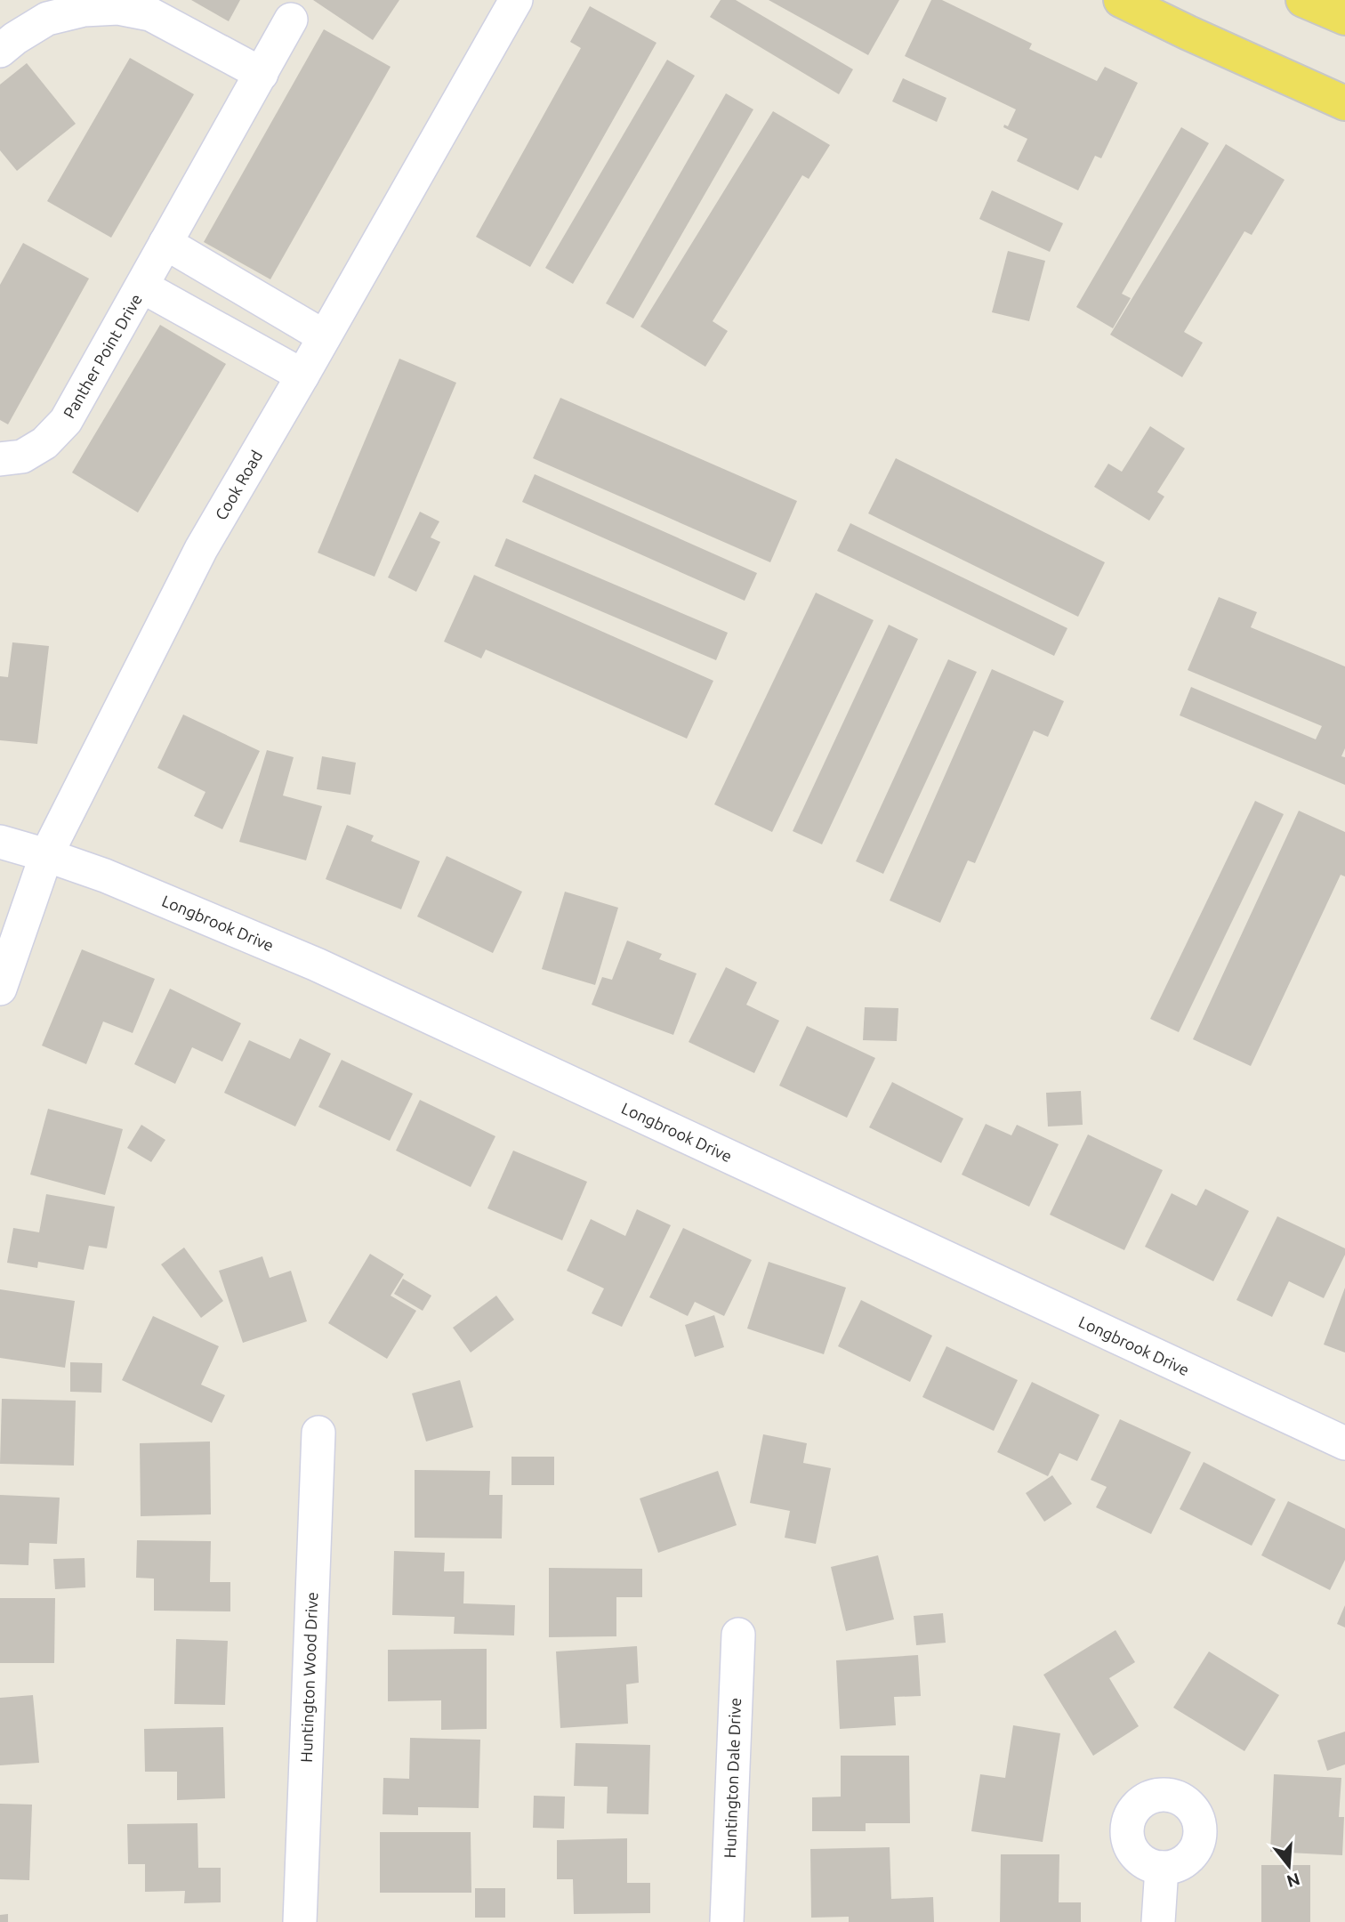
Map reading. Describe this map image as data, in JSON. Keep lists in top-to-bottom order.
{
  "streets": {
    "street": [
      "Panther Point Drive",
      "Cook Road",
      "Longbrook Drive",
      "Huntington Wood Drive",
      "Huntington Dale Drive"
    ]
  },
  "crossings": [
    ["Panther Point Drive", "Cook Road"],
    ["Cook Road", "Longbrook Drive"]
  ],
  "north": "bottom"
}
